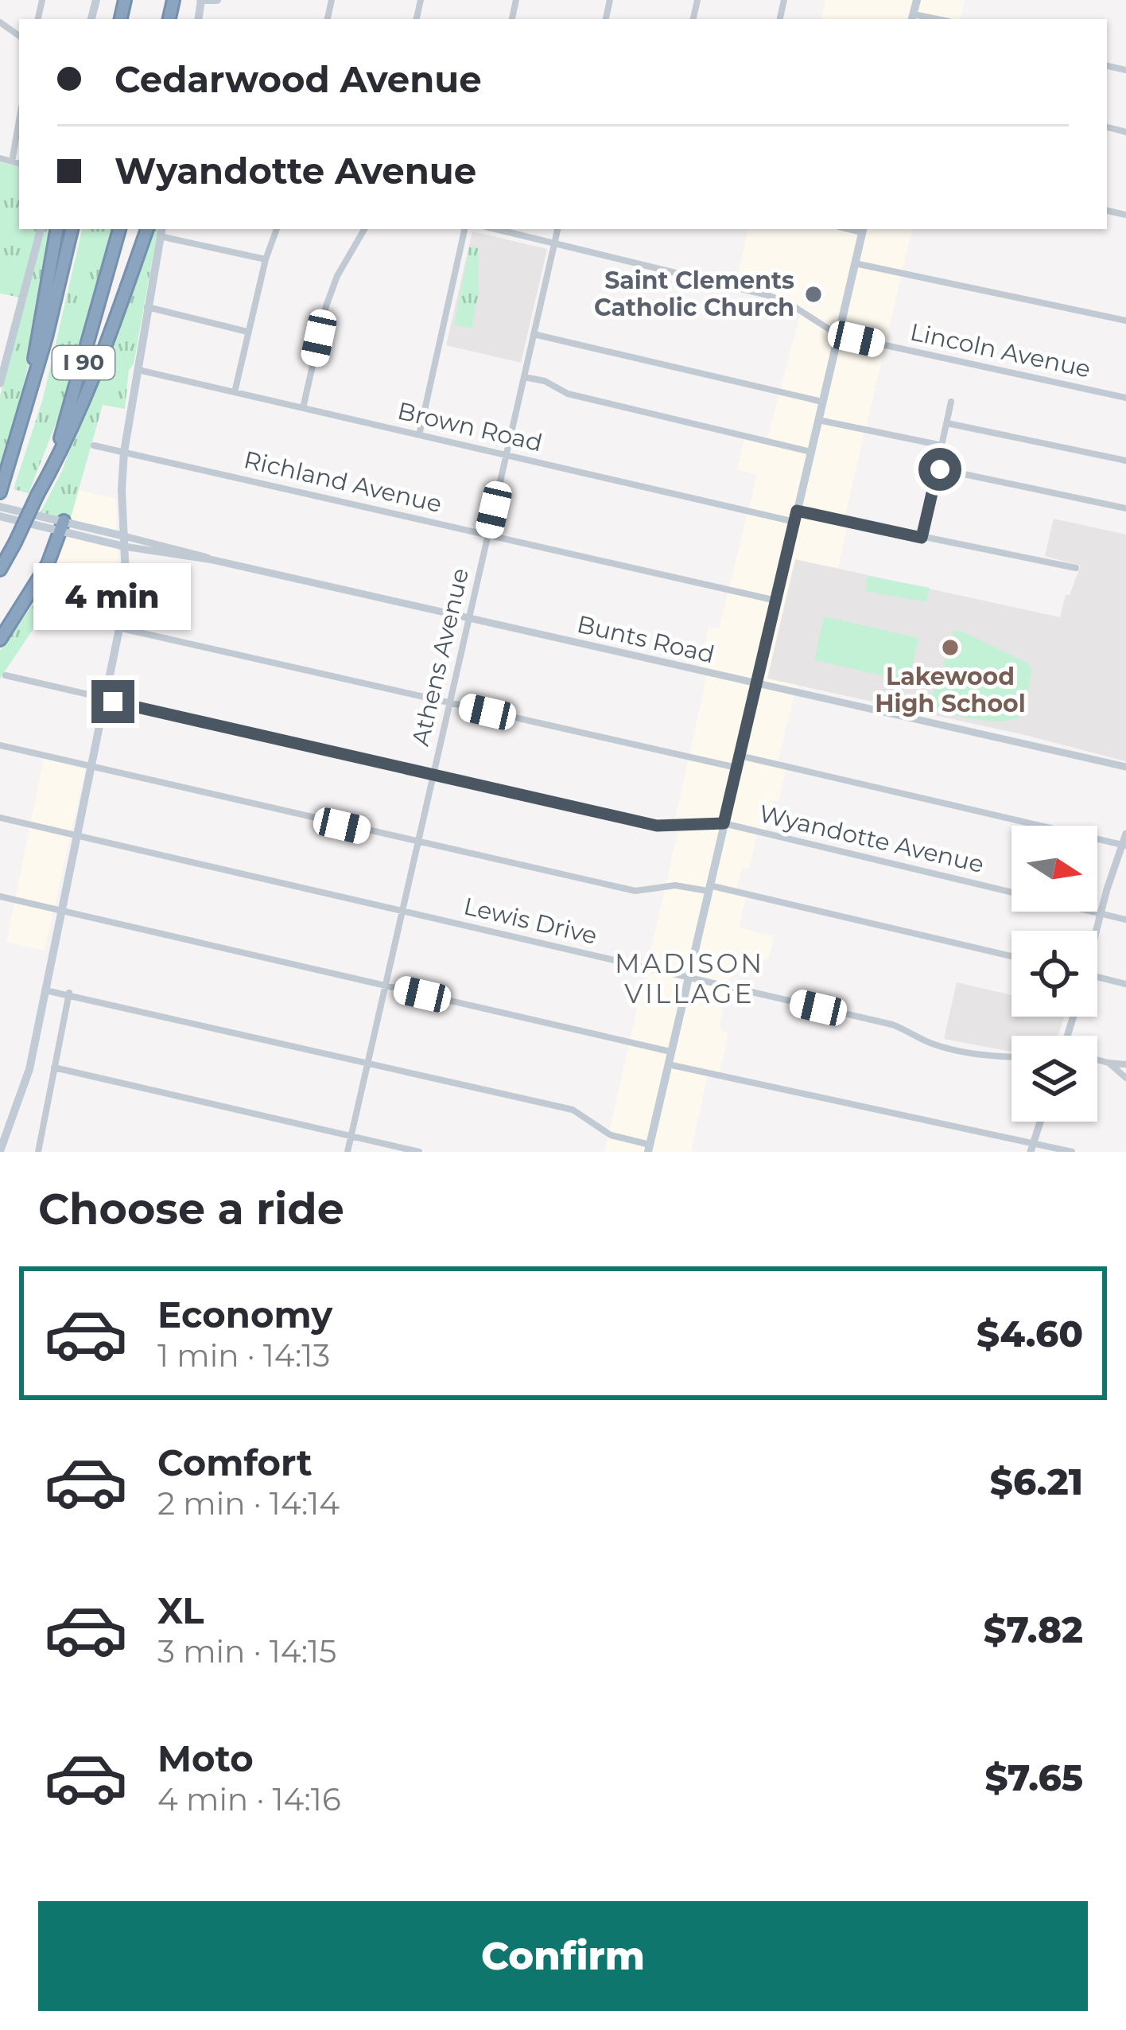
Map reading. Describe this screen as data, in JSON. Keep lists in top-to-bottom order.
{
  "streets": {
    "highway": ["I 90"],
    "street": [
      "Lincoln Avenue",
      "Brown Road",
      "Richland Avenue",
      "Bunts Road",
      "Athens Avenue",
      "Wyandotte Avenue",
      "Lewis Drive"
    ]
  },
  "crossings": [
    ["Lincoln Avenue", "Athens Avenue"],
    ["Brown Road", "Athens Avenue"],
    ["Richland Avenue", "Athens Avenue"],
    ["Bunts Road", "Athens Avenue"],
    ["Athens Avenue", "Wyandotte Avenue"],
    ["Athens Avenue", "Lewis Drive"]
  ],
  "districts": ["MADISON VILLAGE"],
  "places": ["Saint Clements Catholic Church", "Lakewood High School"],
  "north": "right",
  "page": {
    "banner": ["Cedarwood Avenue", "Wyandotte Avenue"],
    "bubble": "4 min",
    "heading": "Choose a ride",
    "list": [
      {
        "name": "Economy",
        "note": "1 min · 14:13",
        "value": "$4.60"
      },
      {
        "name": "Comfort",
        "note": "2 min · 14:14",
        "value": "$6.21"
      },
      {
        "name": "XL",
        "note": "3 min · 14:15",
        "value": "$7.82"
      },
      {
        "name": "Moto",
        "note": "4 min · 14:16",
        "value": "$7.65"
      }
    ],
    "buttons": "Confirm"
  }
}
